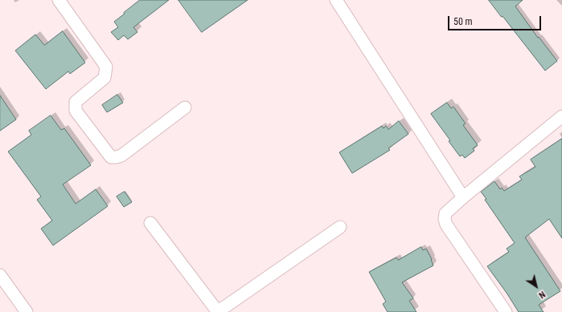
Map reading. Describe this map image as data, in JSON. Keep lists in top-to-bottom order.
{
  "scale_bar": "50 m",
  "north": "bottom right"
}
